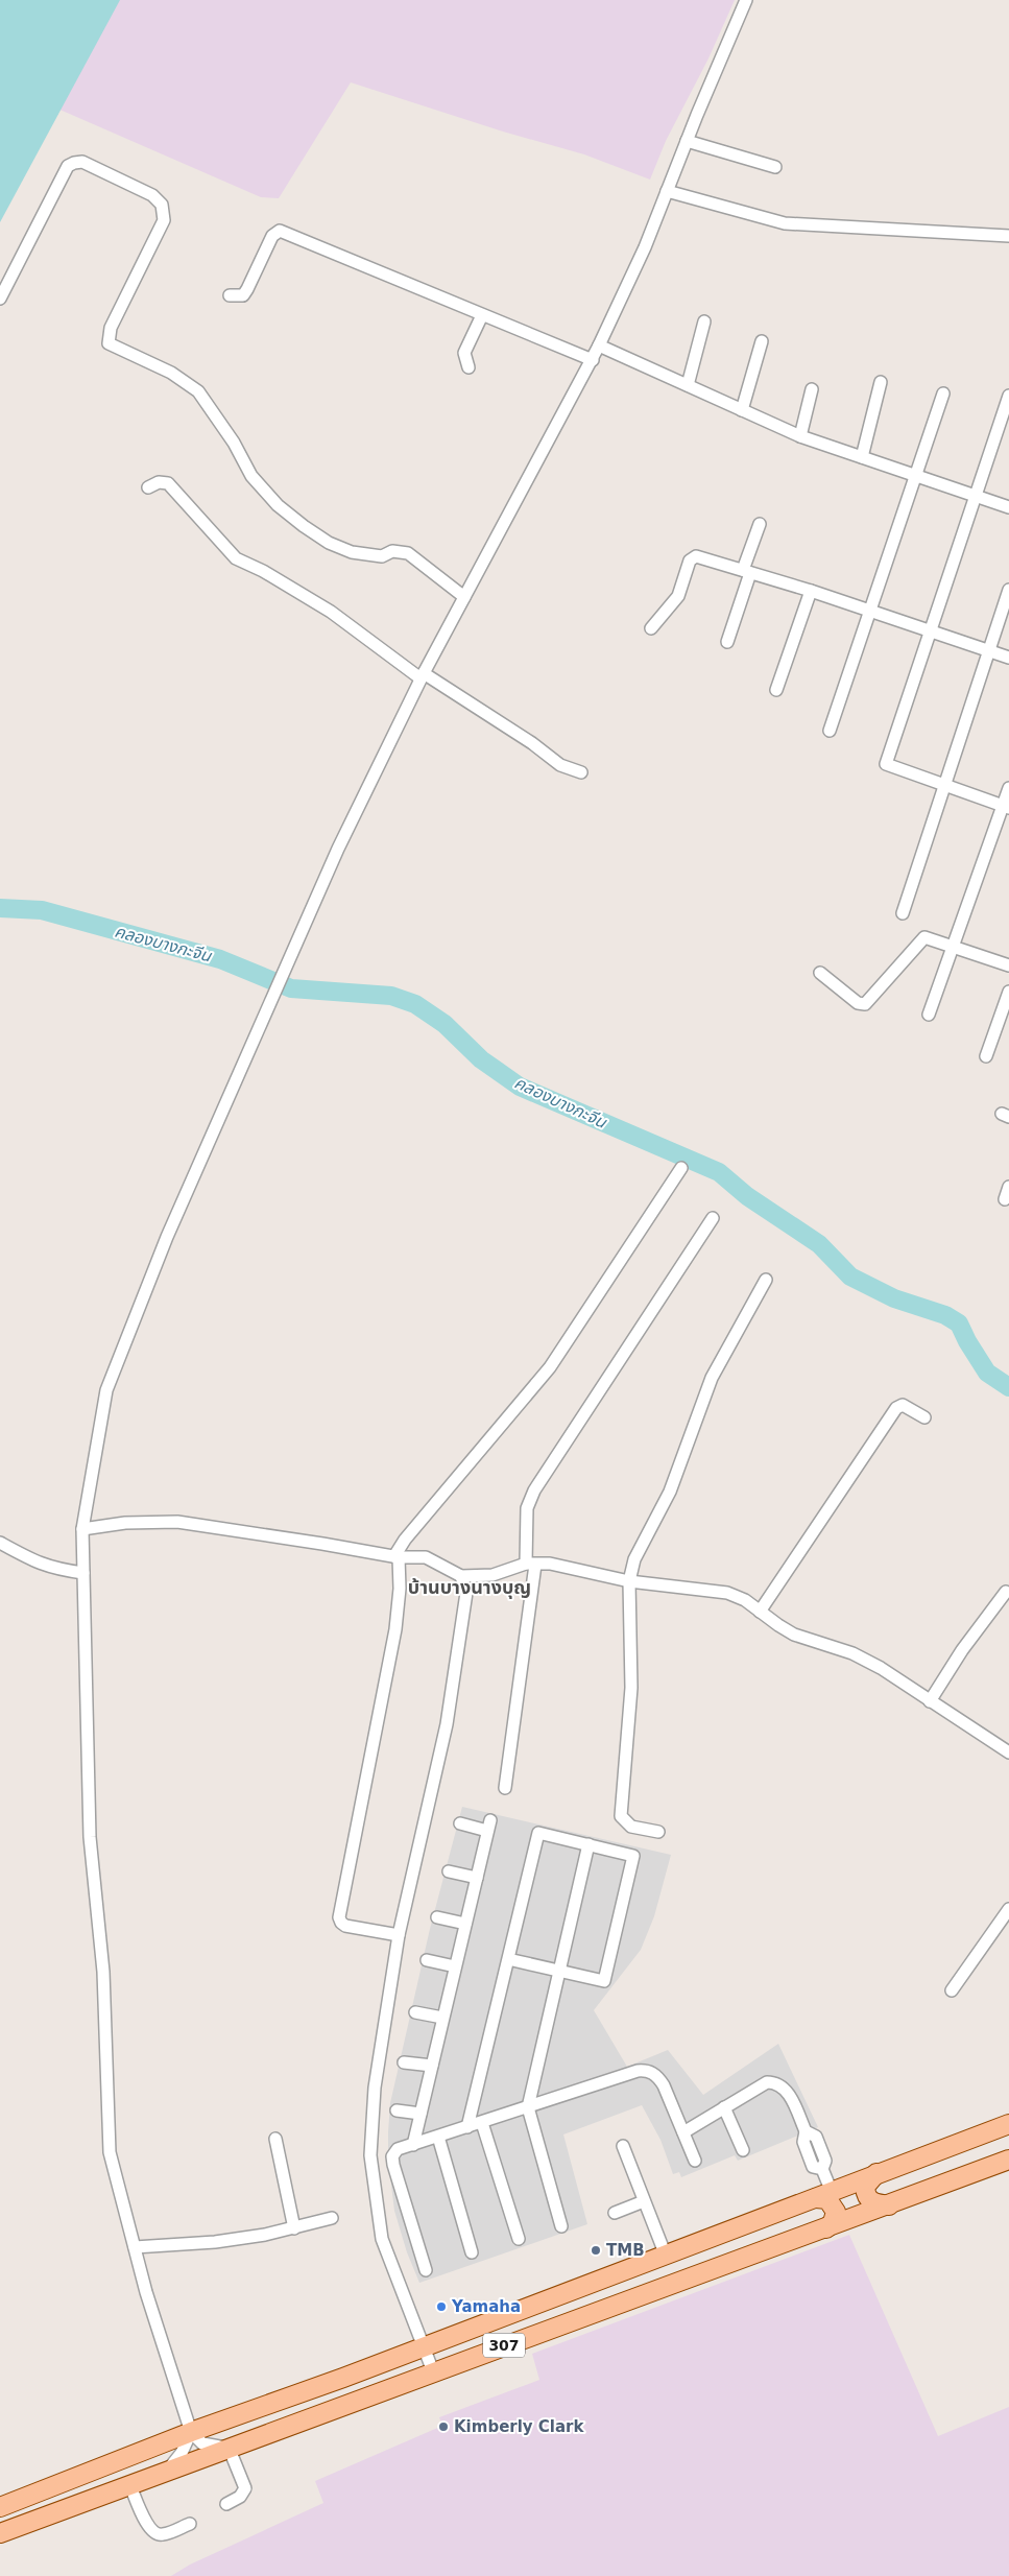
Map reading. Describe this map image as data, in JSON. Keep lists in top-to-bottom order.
{
  "streets": {
    "main road": ["307"]
  },
  "districts": ["บ้านบางนางบุญ"],
  "water": ["คลองบางกะจีน"],
  "places": ["TMB", "Yamaha", "Kimberly Clark"]
}
